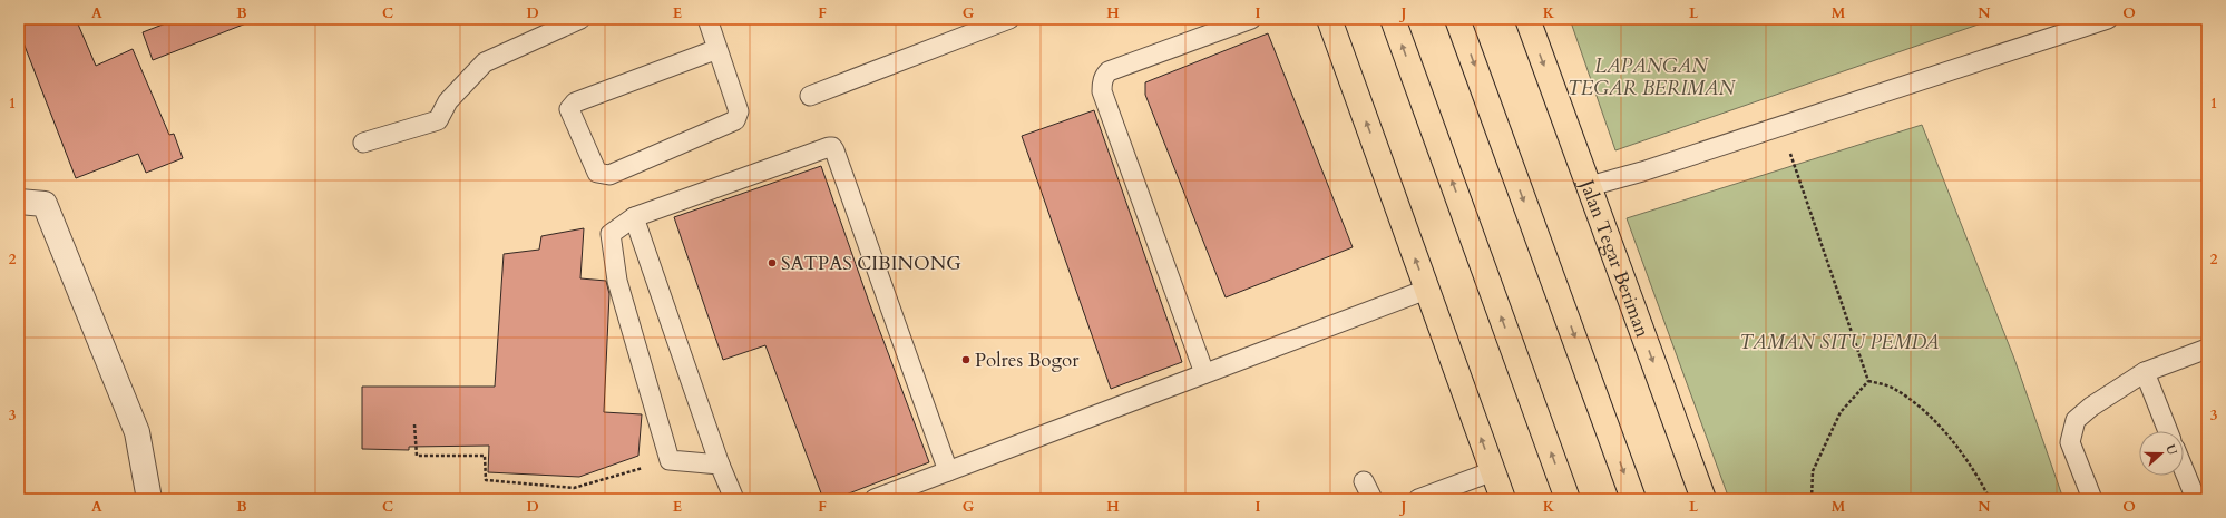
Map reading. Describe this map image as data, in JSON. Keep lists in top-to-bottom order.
{
  "streets": {
    "main road": ["Jalan Tegar Beriman"]
  },
  "parks": ["LAPANGAN TEGAR BERIMAN", "TAMAN SITU PEMDA"],
  "places": ["SATPAS CIBINONG", "Polres Bogor"],
  "north": "right",
  "grid": {
    "columns": [
      "A",
      "B",
      "C",
      "D",
      "E",
      "F",
      "G",
      "H",
      "I",
      "J",
      "K",
      "L",
      "M",
      "N",
      "O"
    ],
    "rows": ["1", "2", "3"]
  }
}
